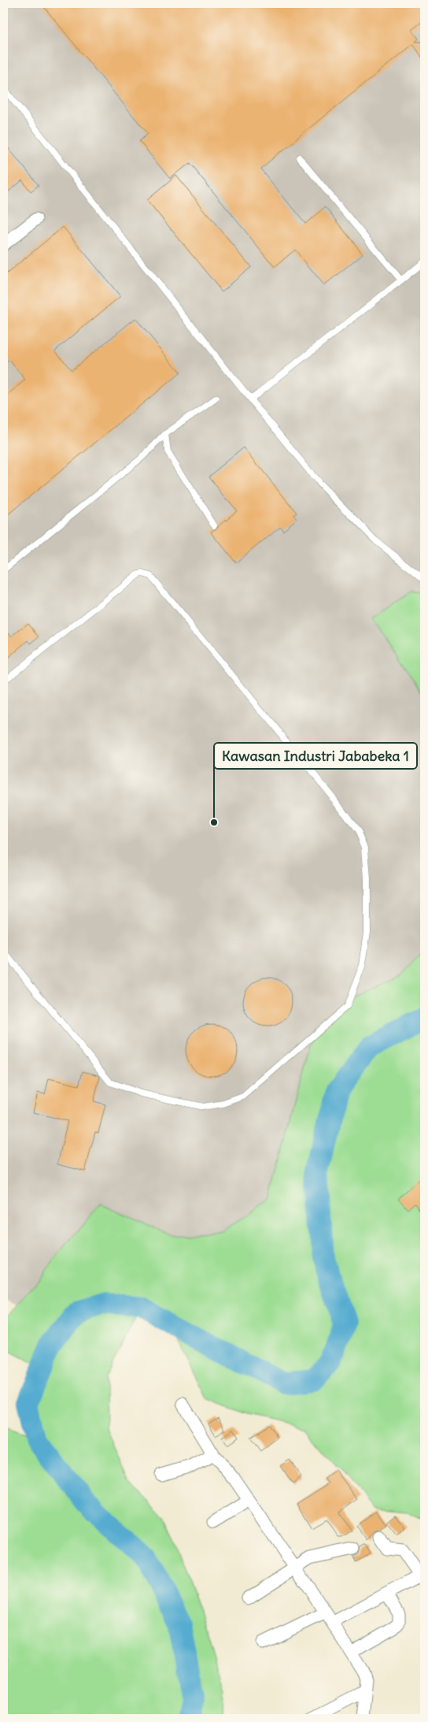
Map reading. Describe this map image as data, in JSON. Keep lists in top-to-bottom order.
{
  "places": ["Kawasan Industri Jababeka 1"]
}
